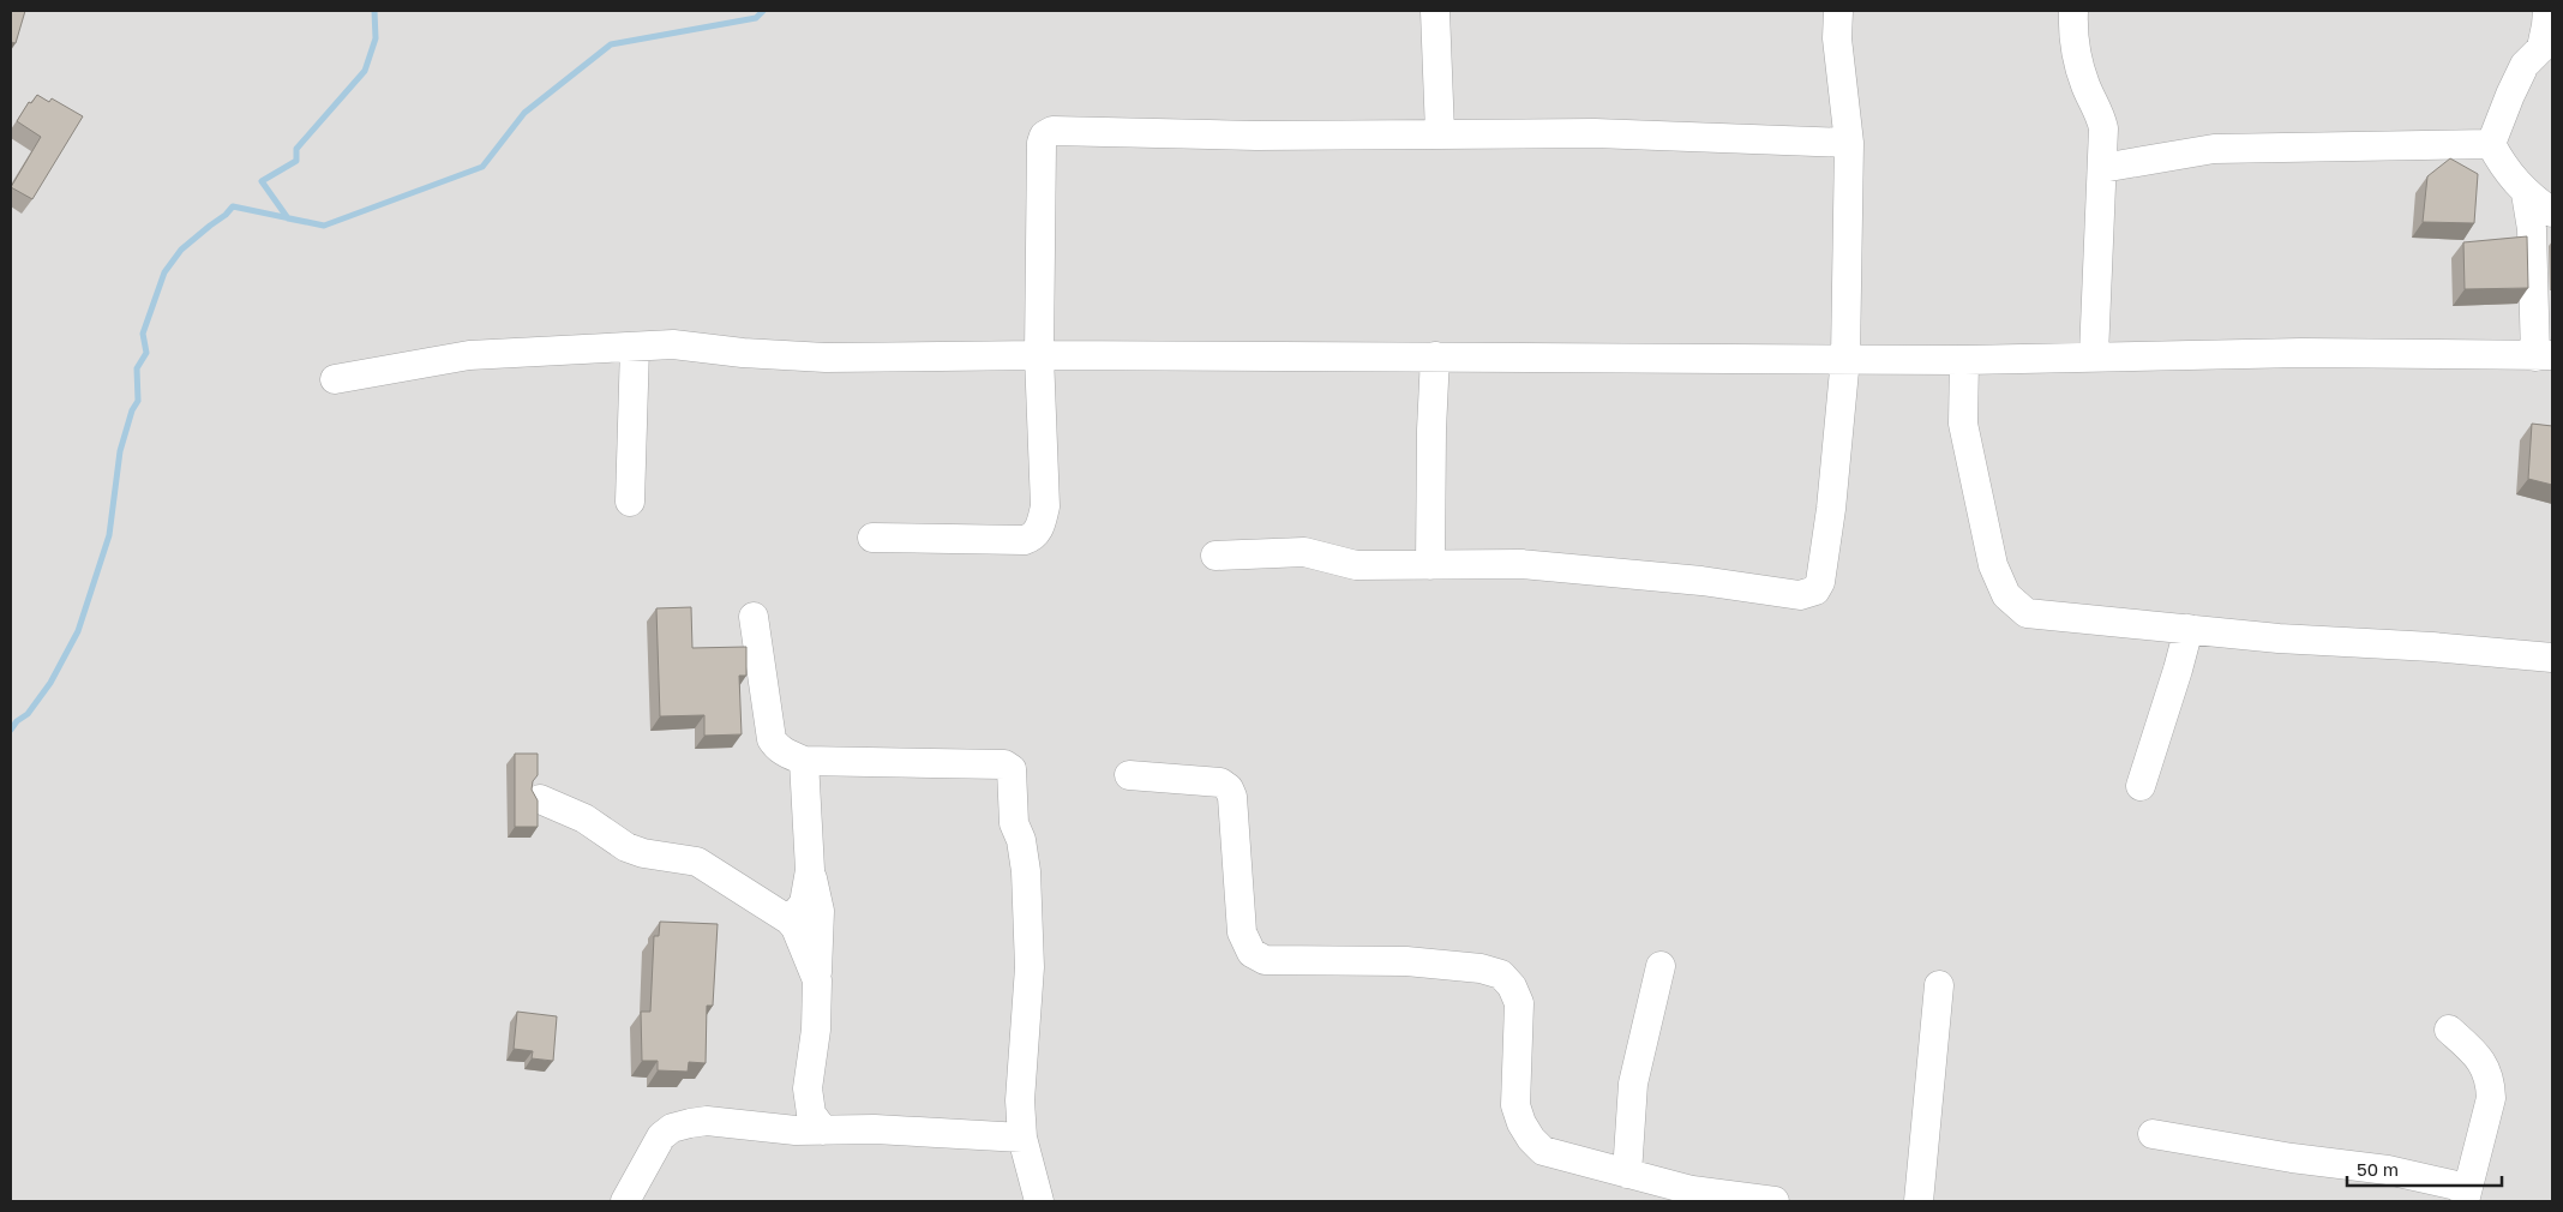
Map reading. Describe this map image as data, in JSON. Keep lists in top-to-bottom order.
{
  "scale_bar": "50 m"
}
